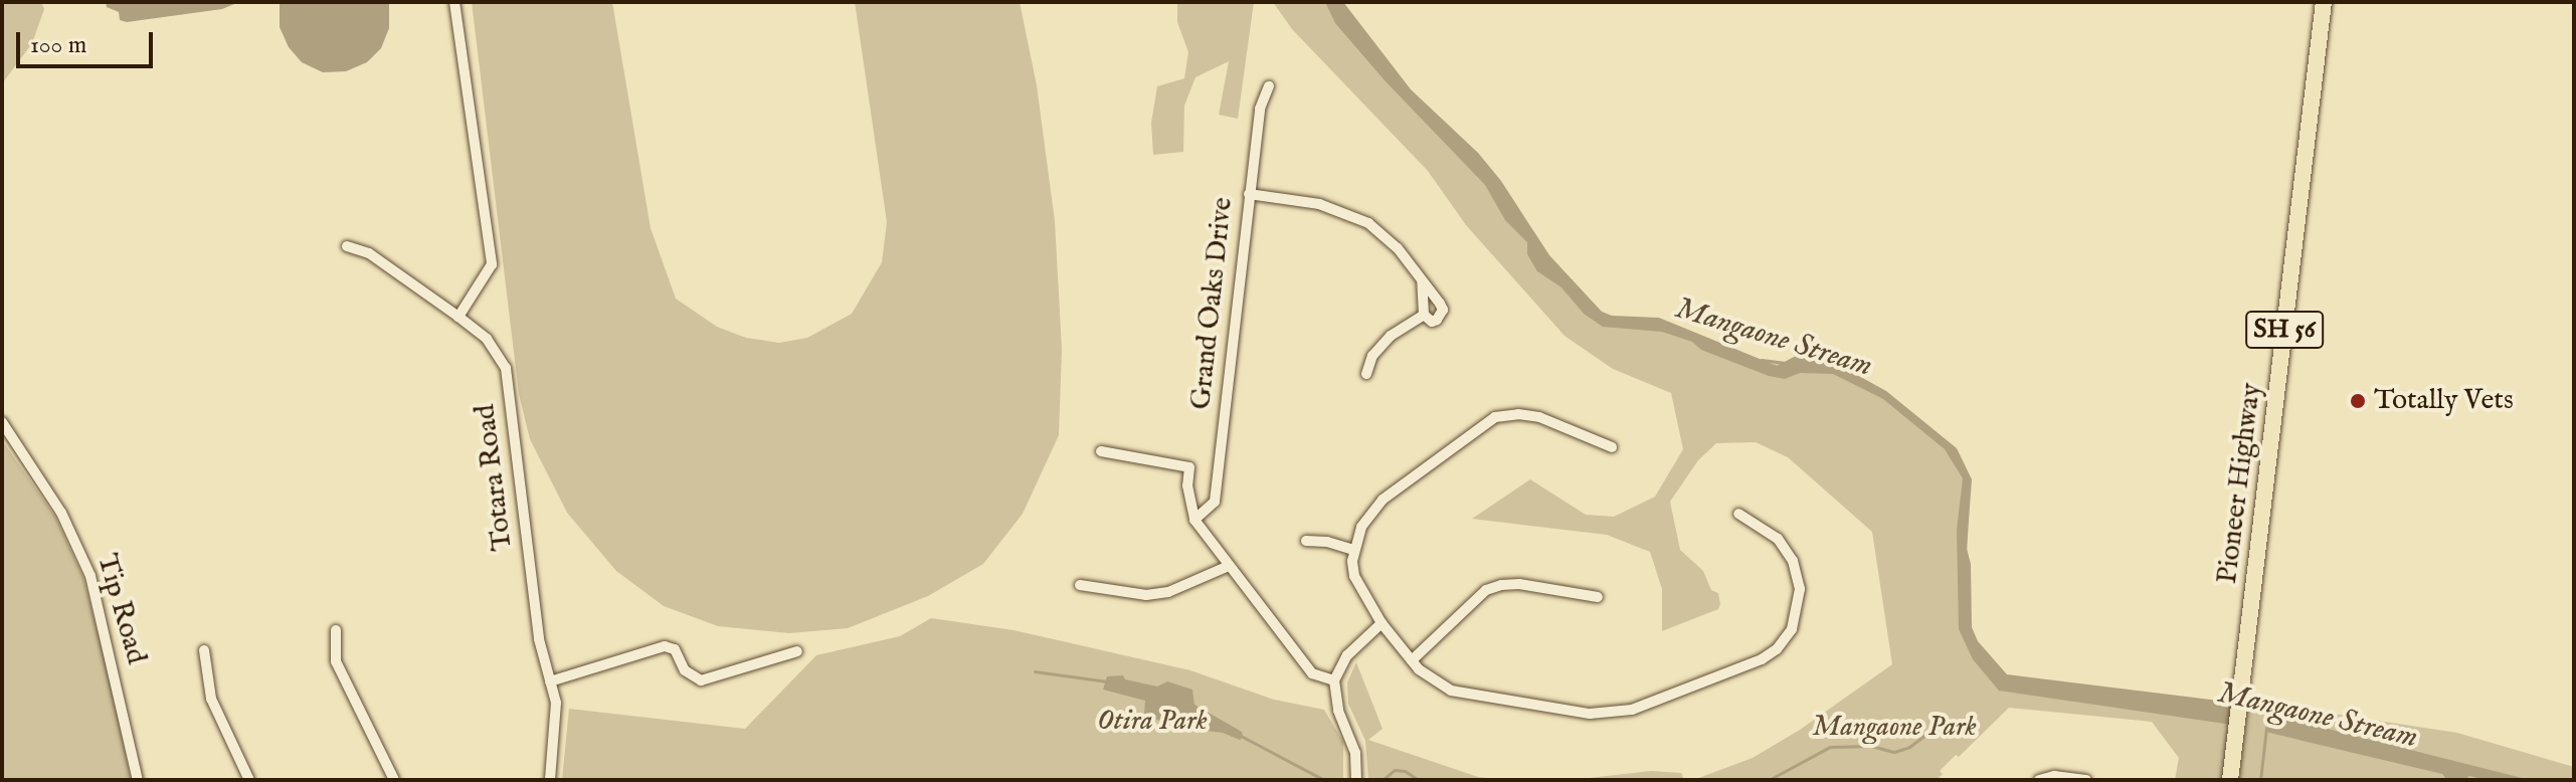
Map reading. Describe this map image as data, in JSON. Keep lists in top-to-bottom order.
{
  "streets": {
    "main road": ["SH 56", "Pioneer Highway"],
    "street": ["Grand Oaks Drive", "Totara Road", "Tip Road"]
  },
  "water": ["Mangaone Stream"],
  "parks": ["Otira Park", "Mangaone Park"],
  "places": ["Totally Vets"],
  "scale_bar": "100 m"
}
